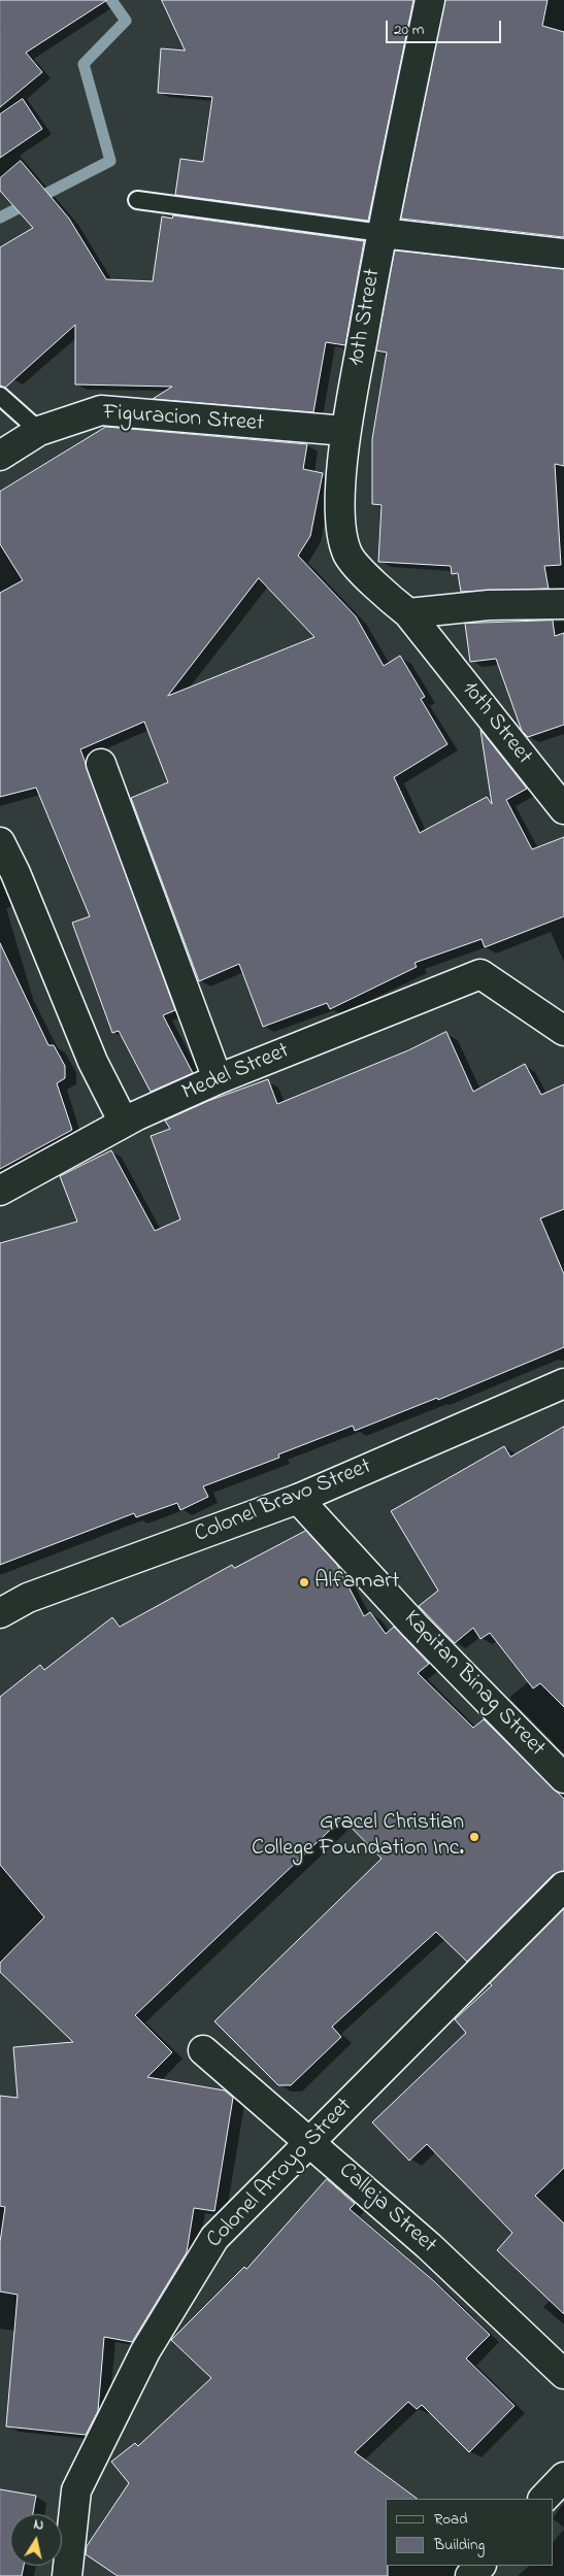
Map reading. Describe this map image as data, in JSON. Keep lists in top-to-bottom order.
{
  "streets": {
    "street": [
      "10th Street",
      "Figuracion Street",
      "Medel Street",
      "Colonel Bravo Street",
      "Kapitan Binag Street",
      "Colonel Arroyo Street",
      "Calleja Street"
    ]
  },
  "crossings": [
    ["10th Street", "Figuracion Street"],
    ["Colonel Bravo Street", "Kapitan Binag Street"],
    ["Colonel Arroyo Street", "Calleja Street"]
  ],
  "places": ["Alfamart", "Gracel Christian College Foundation Inc."],
  "legend": ["Road", "Building"],
  "scale_bar": "20 m",
  "north": "top"
}
